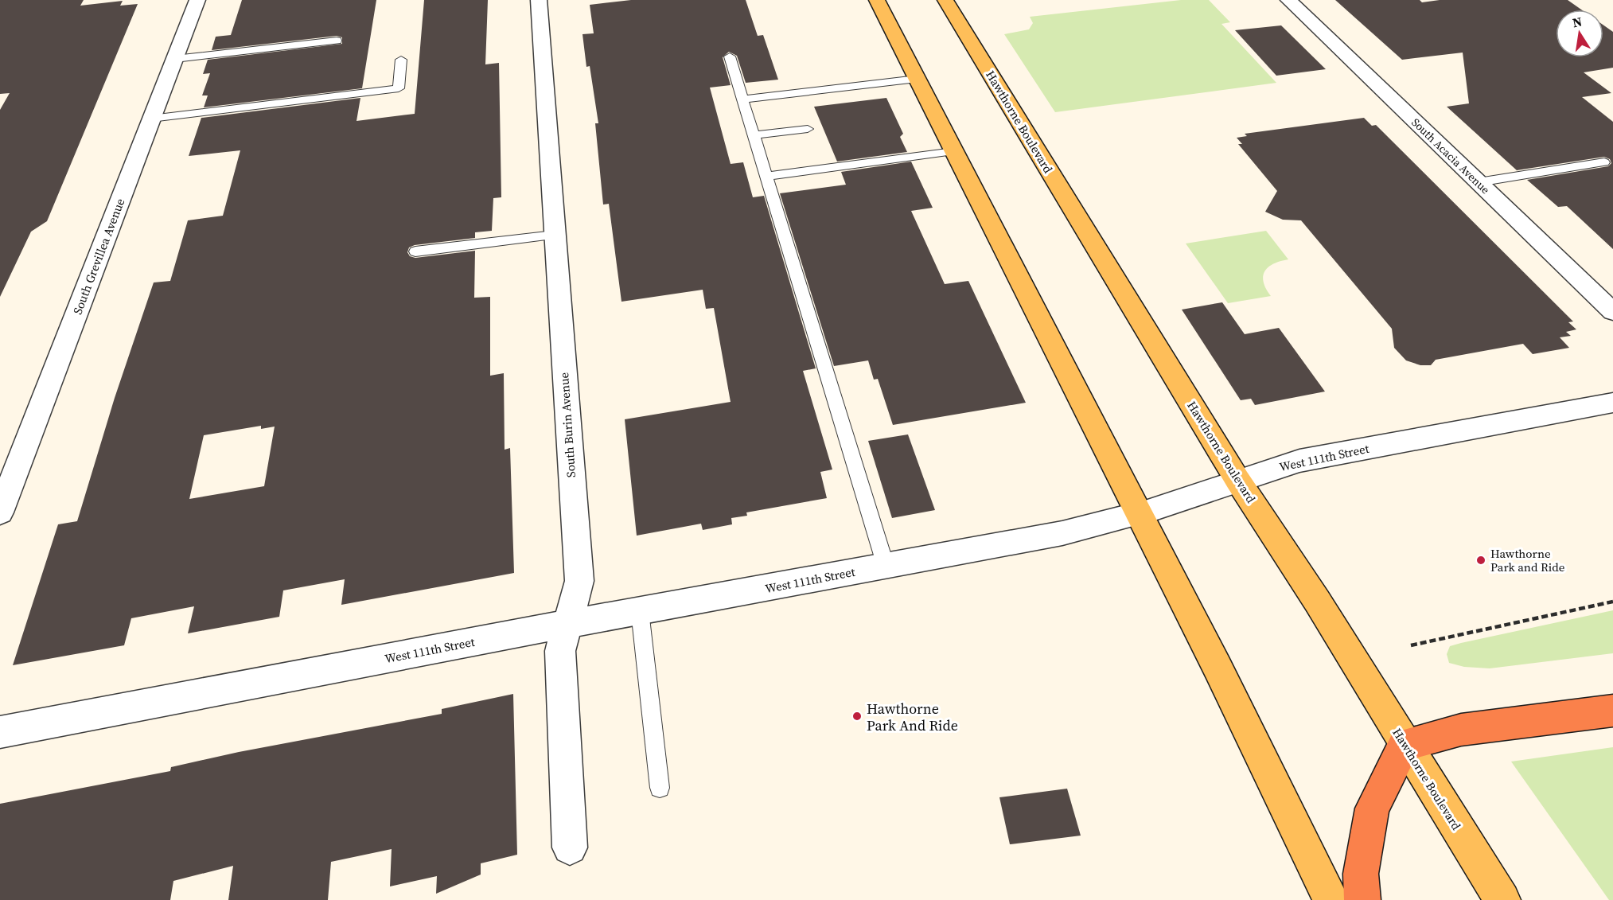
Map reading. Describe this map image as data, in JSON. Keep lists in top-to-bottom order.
{
  "streets": {
    "main road": ["Hawthorne Boulevard"],
    "street": [
      "South Acacia Avenue",
      "South Grevillea Avenue",
      "South Burin Avenue",
      "West 111th Street"
    ]
  },
  "crossings": [
    ["Hawthorne Boulevard", "West 111th Street"],
    ["South Burin Avenue", "West 111th Street"]
  ],
  "places": ["Hawthorne Park and Ride", "Hawthorne Park And Ride"],
  "north": "top"
}
